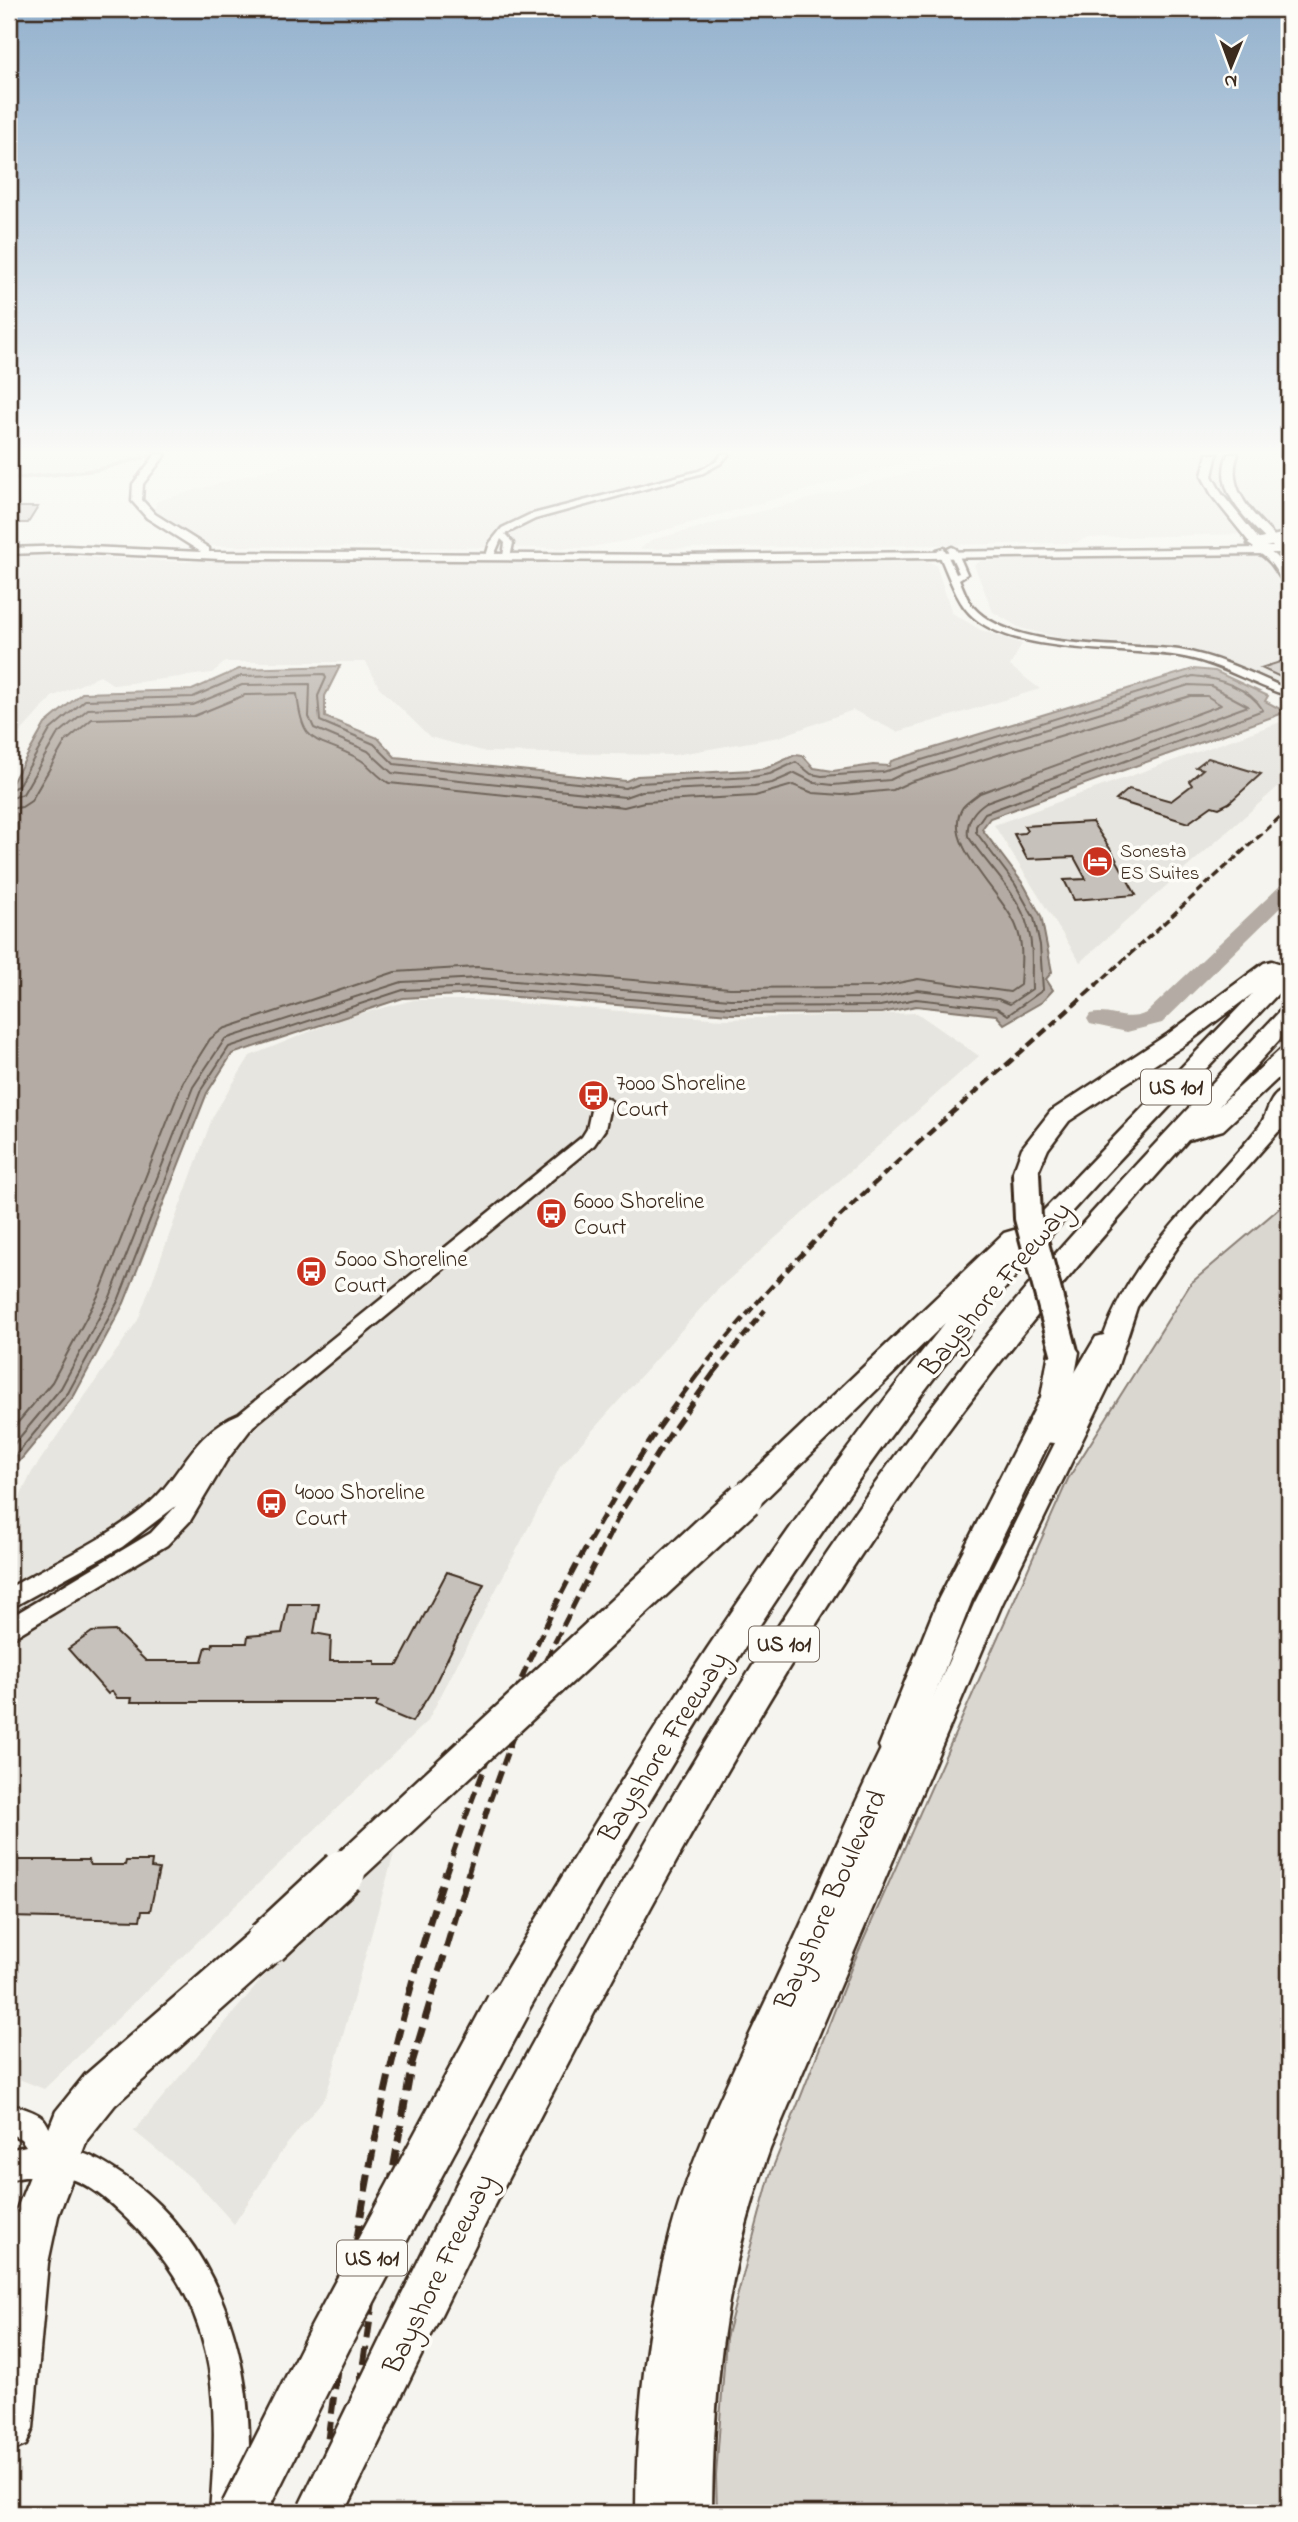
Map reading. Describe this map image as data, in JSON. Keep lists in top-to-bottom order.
{
  "streets": {
    "highway": ["US 101", "Bayshore Freeway"],
    "main road": ["Bayshore Boulevard"]
  },
  "places": {
    "hotel": ["Sonesta ES Suites"],
    "bus stop": [
      "7000 Shoreline Court",
      "6000 Shoreline Court",
      "5000 Shoreline Court",
      "4000 Shoreline Court"
    ]
  },
  "north": "bottom"
}
